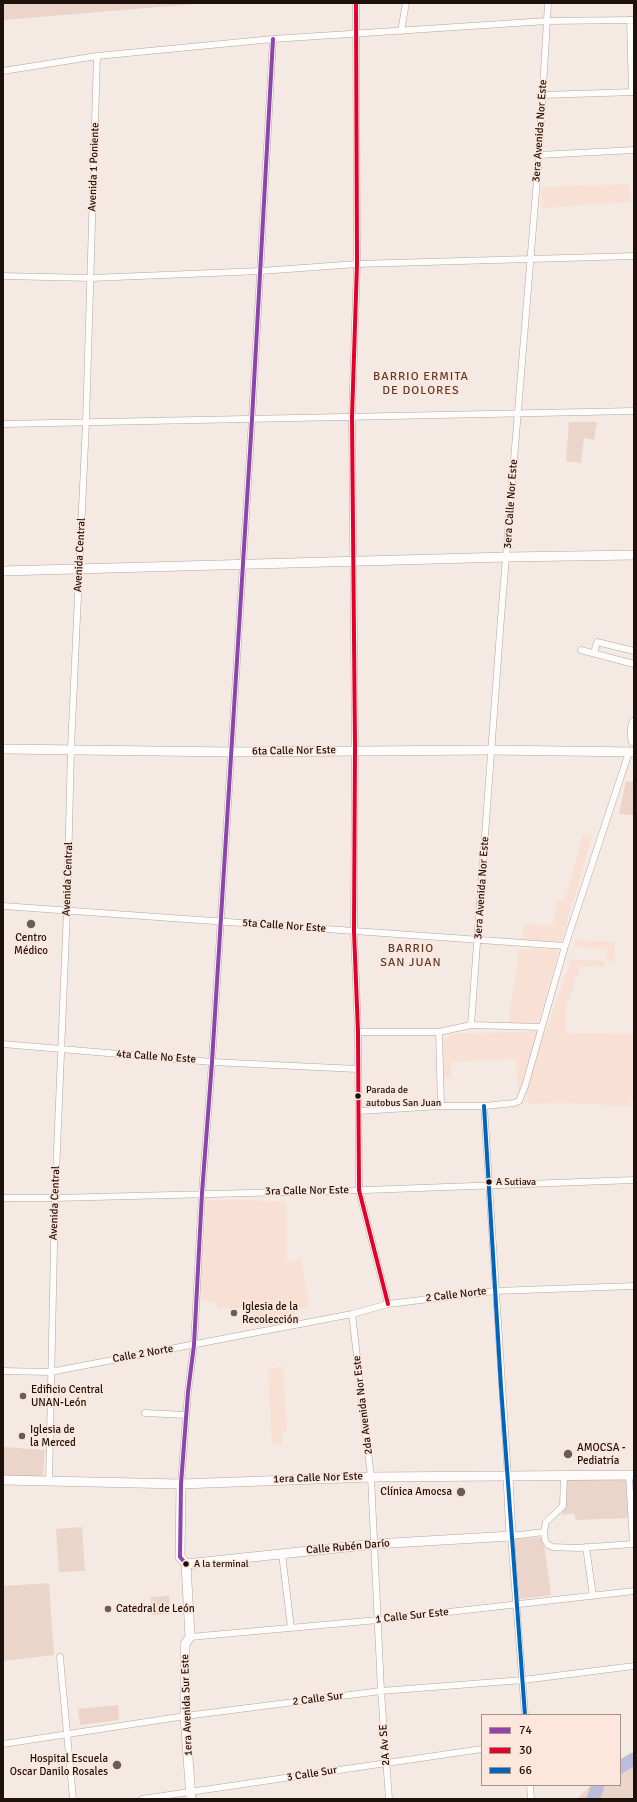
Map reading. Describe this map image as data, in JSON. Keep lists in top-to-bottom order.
{
  "streets": {
    "street": [
      "3era Avenida Nor Este",
      "Avenida 1 Poniente",
      "3era Calle Nor Este",
      "Avenida Central",
      "6ta Calle Nor Este",
      "5ta Calle Nor Este",
      "4ta Calle No Este",
      "3ra Calle Nor Este",
      "2 Calle Norte",
      "Calle 2 Norte",
      "2da Avenida Nor Este",
      "1era Calle Nor Este",
      "Calle Rubén Darío",
      "1 Calle Sur Este",
      "2 Calle Sur",
      "1era Avenida Sur Este",
      "2A Av SE",
      "3 Calle Sur"
    ]
  },
  "crossings": [
    ["3era Avenida Nor Este", "3era Calle Nor Este"],
    ["3era Avenida Nor Este", "6ta Calle Nor Este"],
    ["3era Avenida Nor Este", "5ta Calle Nor Este"],
    ["Avenida 1 Poniente", "Avenida Central"],
    ["3era Calle Nor Este", "6ta Calle Nor Este"],
    ["Avenida Central", "6ta Calle Nor Este"],
    ["Avenida Central", "5ta Calle Nor Este"],
    ["Avenida Central", "4ta Calle No Este"],
    ["Avenida Central", "3ra Calle Nor Este"],
    ["Avenida Central", "Calle 2 Norte"],
    ["Avenida Central", "1era Calle Nor Este"],
    ["2 Calle Norte", "Calle 2 Norte"],
    ["2 Calle Norte", "2da Avenida Nor Este"],
    ["Calle 2 Norte", "2da Avenida Nor Este"],
    ["2da Avenida Nor Este", "1era Calle Nor Este"],
    ["2da Avenida Nor Este", "Calle Rubén Darío"],
    ["2da Avenida Nor Este", "1 Calle Sur Este"],
    ["2da Avenida Nor Este", "2A Av SE"],
    ["1era Calle Nor Este", "1era Avenida Sur Este"],
    ["Calle Rubén Darío", "1era Avenida Sur Este"],
    ["1 Calle Sur Este", "1era Avenida Sur Este"],
    ["1 Calle Sur Este", "2A Av SE"],
    ["2 Calle Sur", "1era Avenida Sur Este"],
    ["2 Calle Sur", "2A Av SE"],
    ["1era Avenida Sur Este", "3 Calle Sur"],
    ["2A Av SE", "3 Calle Sur"]
  ],
  "districts": ["BARRIO ERMITA DE DOLORES", "BARRIO SAN JUAN"],
  "places": [
    "Centro Médico",
    "Parada de autobus San Juan",
    "A Sutiava",
    "Iglesia de la Recolección",
    "Edificio Central UNAN-León",
    "Iglesia de la Merced",
    "AMOCSA - Pediatría",
    "Clínica Amocsa",
    "A la terminal",
    "Catedral de León",
    "Hospital Escuela Oscar Danilo Rosales"
  ],
  "lines": ["transit line 30", "transit line 74", "transit line 66"],
  "legend": ["74", "30", "66"]
}
